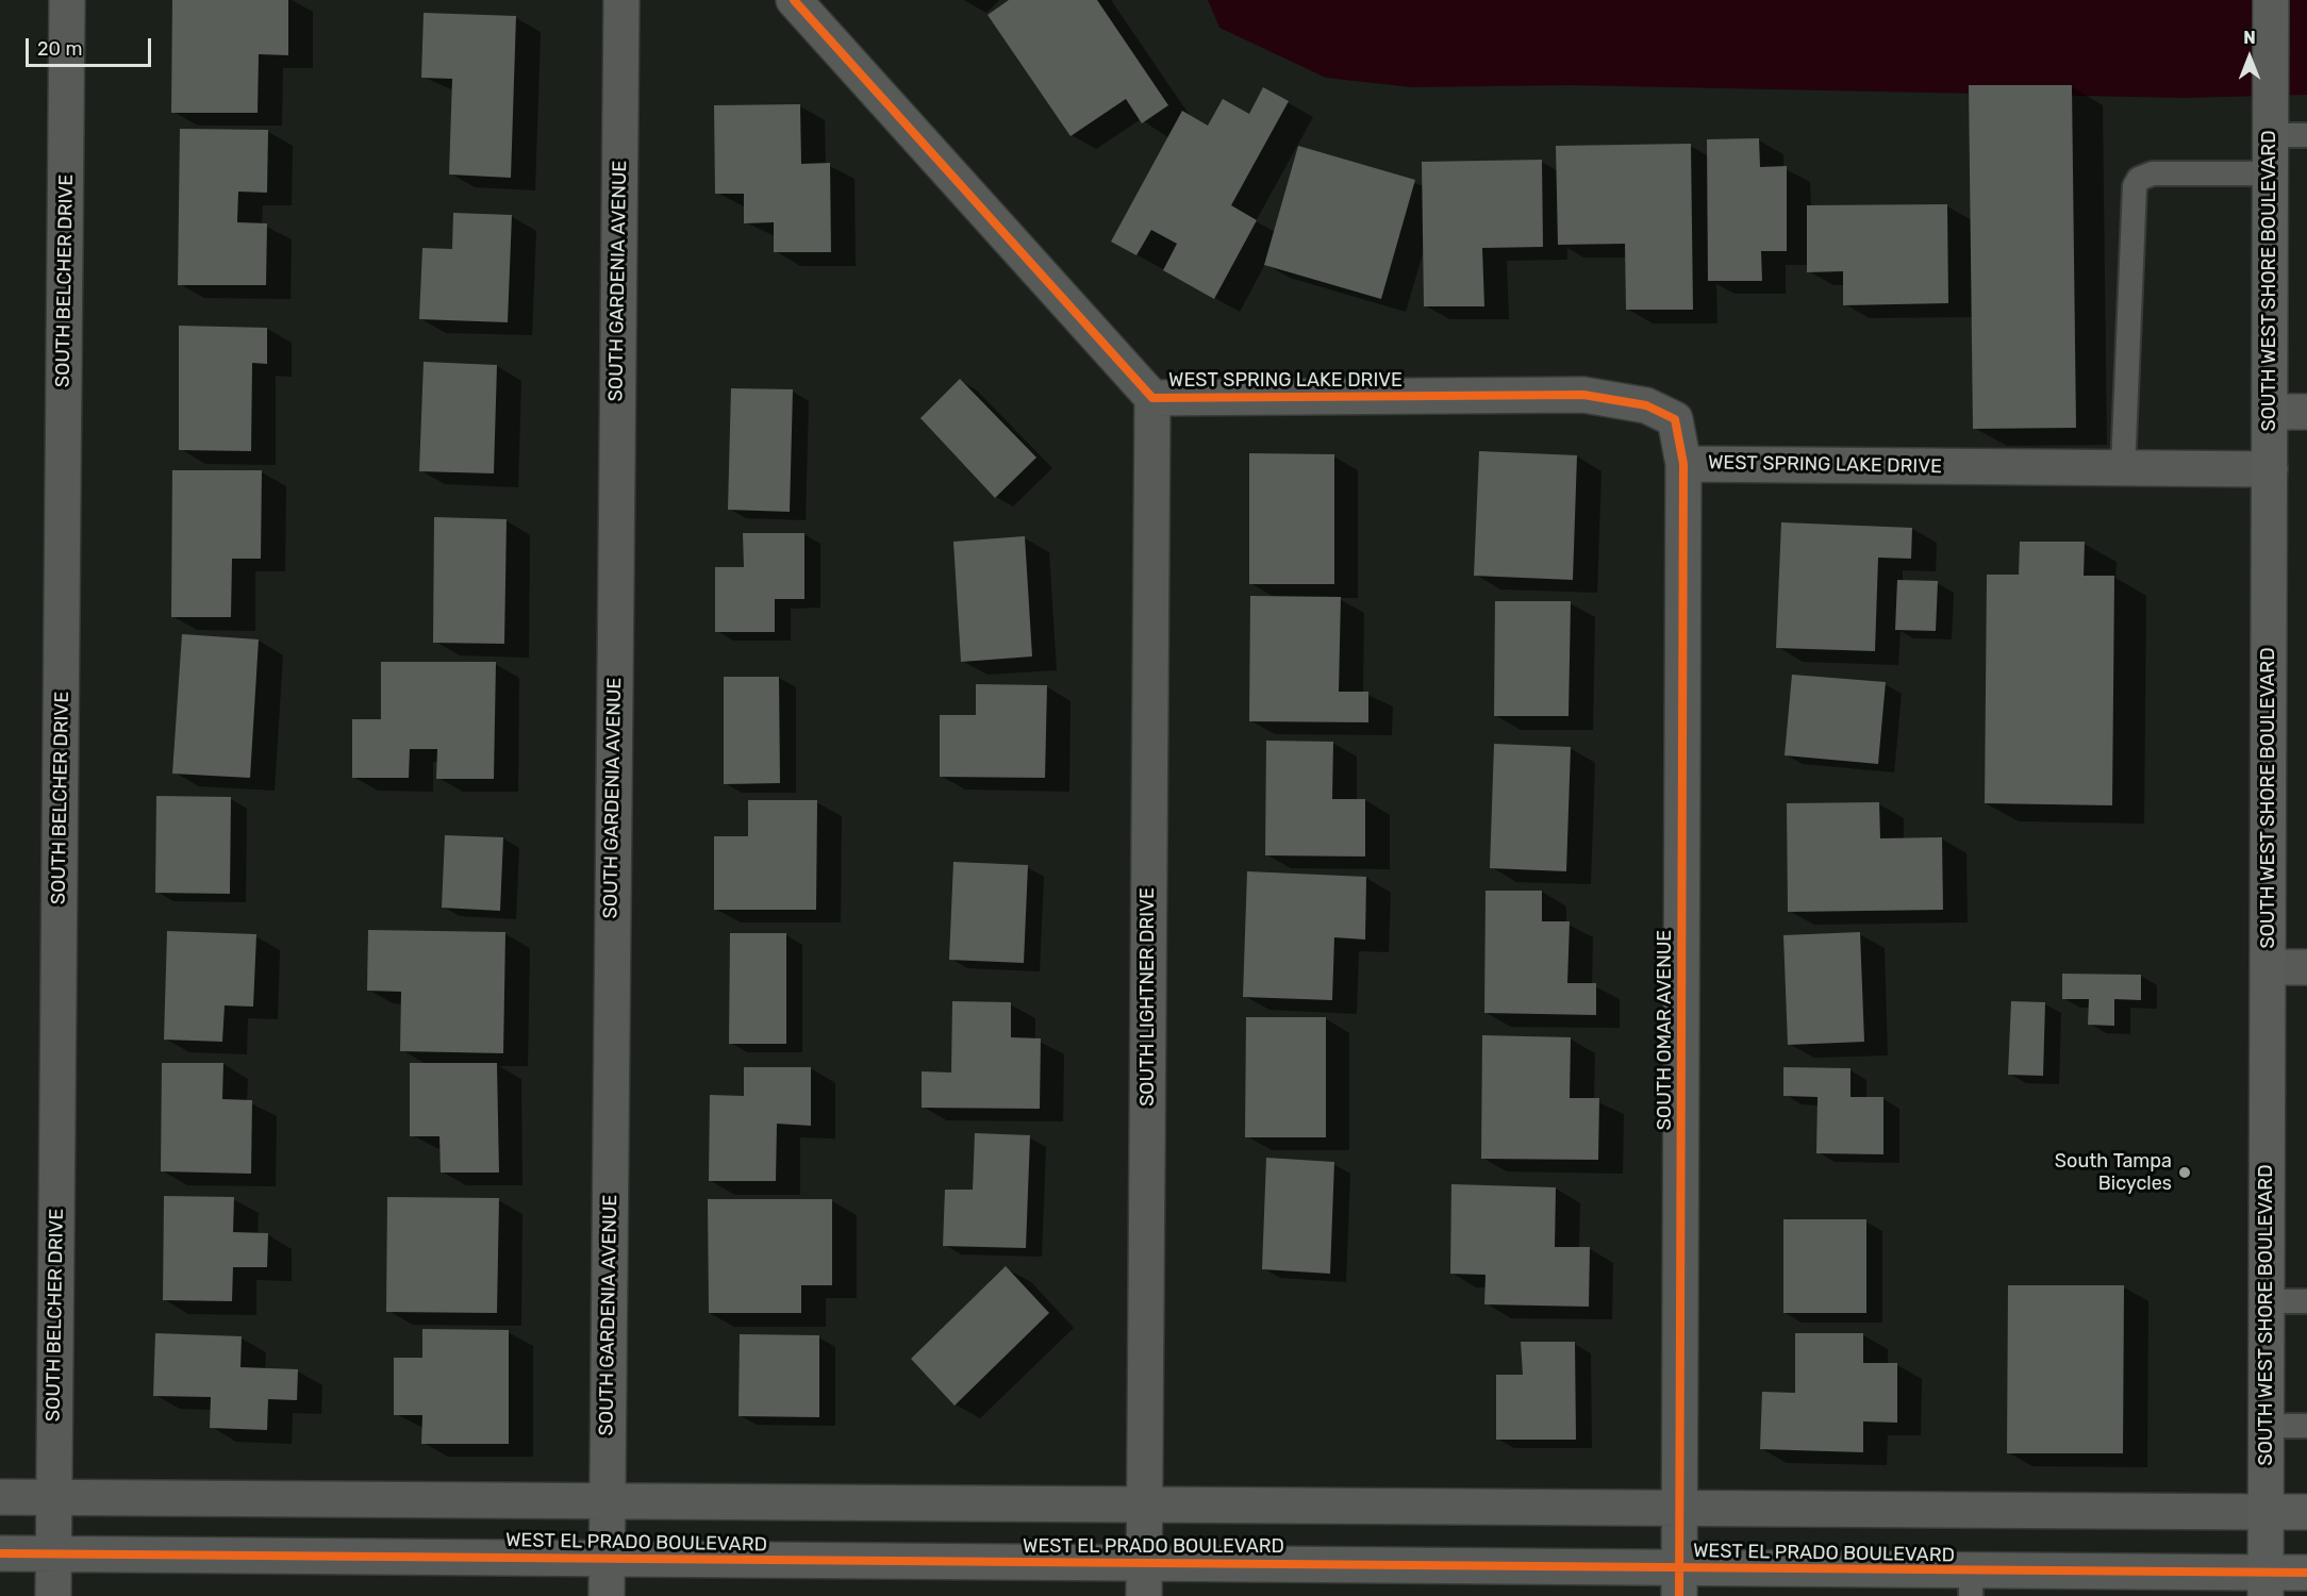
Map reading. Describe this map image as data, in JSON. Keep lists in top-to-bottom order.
{
  "streets": {
    "street": [
      "SOUTH BELCHER DRIVE",
      "SOUTH GARDENIA AVENUE",
      "SOUTH WEST SHORE BOULEVARD",
      "WEST SPRING LAKE DRIVE",
      "SOUTH LIGHTNER DRIVE",
      "SOUTH OMAR AVENUE",
      "WEST EL PRADO BOULEVARD"
    ]
  },
  "crossings": [
    ["SOUTH BELCHER DRIVE", "WEST EL PRADO BOULEVARD"],
    ["SOUTH GARDENIA AVENUE", "WEST EL PRADO BOULEVARD"],
    ["SOUTH WEST SHORE BOULEVARD", "WEST SPRING LAKE DRIVE"],
    ["SOUTH WEST SHORE BOULEVARD", "WEST EL PRADO BOULEVARD"],
    ["WEST SPRING LAKE DRIVE", "SOUTH LIGHTNER DRIVE"],
    ["WEST SPRING LAKE DRIVE", "SOUTH OMAR AVENUE"],
    ["SOUTH LIGHTNER DRIVE", "WEST EL PRADO BOULEVARD"],
    ["SOUTH OMAR AVENUE", "WEST EL PRADO BOULEVARD"]
  ],
  "places": ["South Tampa Bicycles"],
  "scale_bar": "20 m",
  "north": "top"
}
